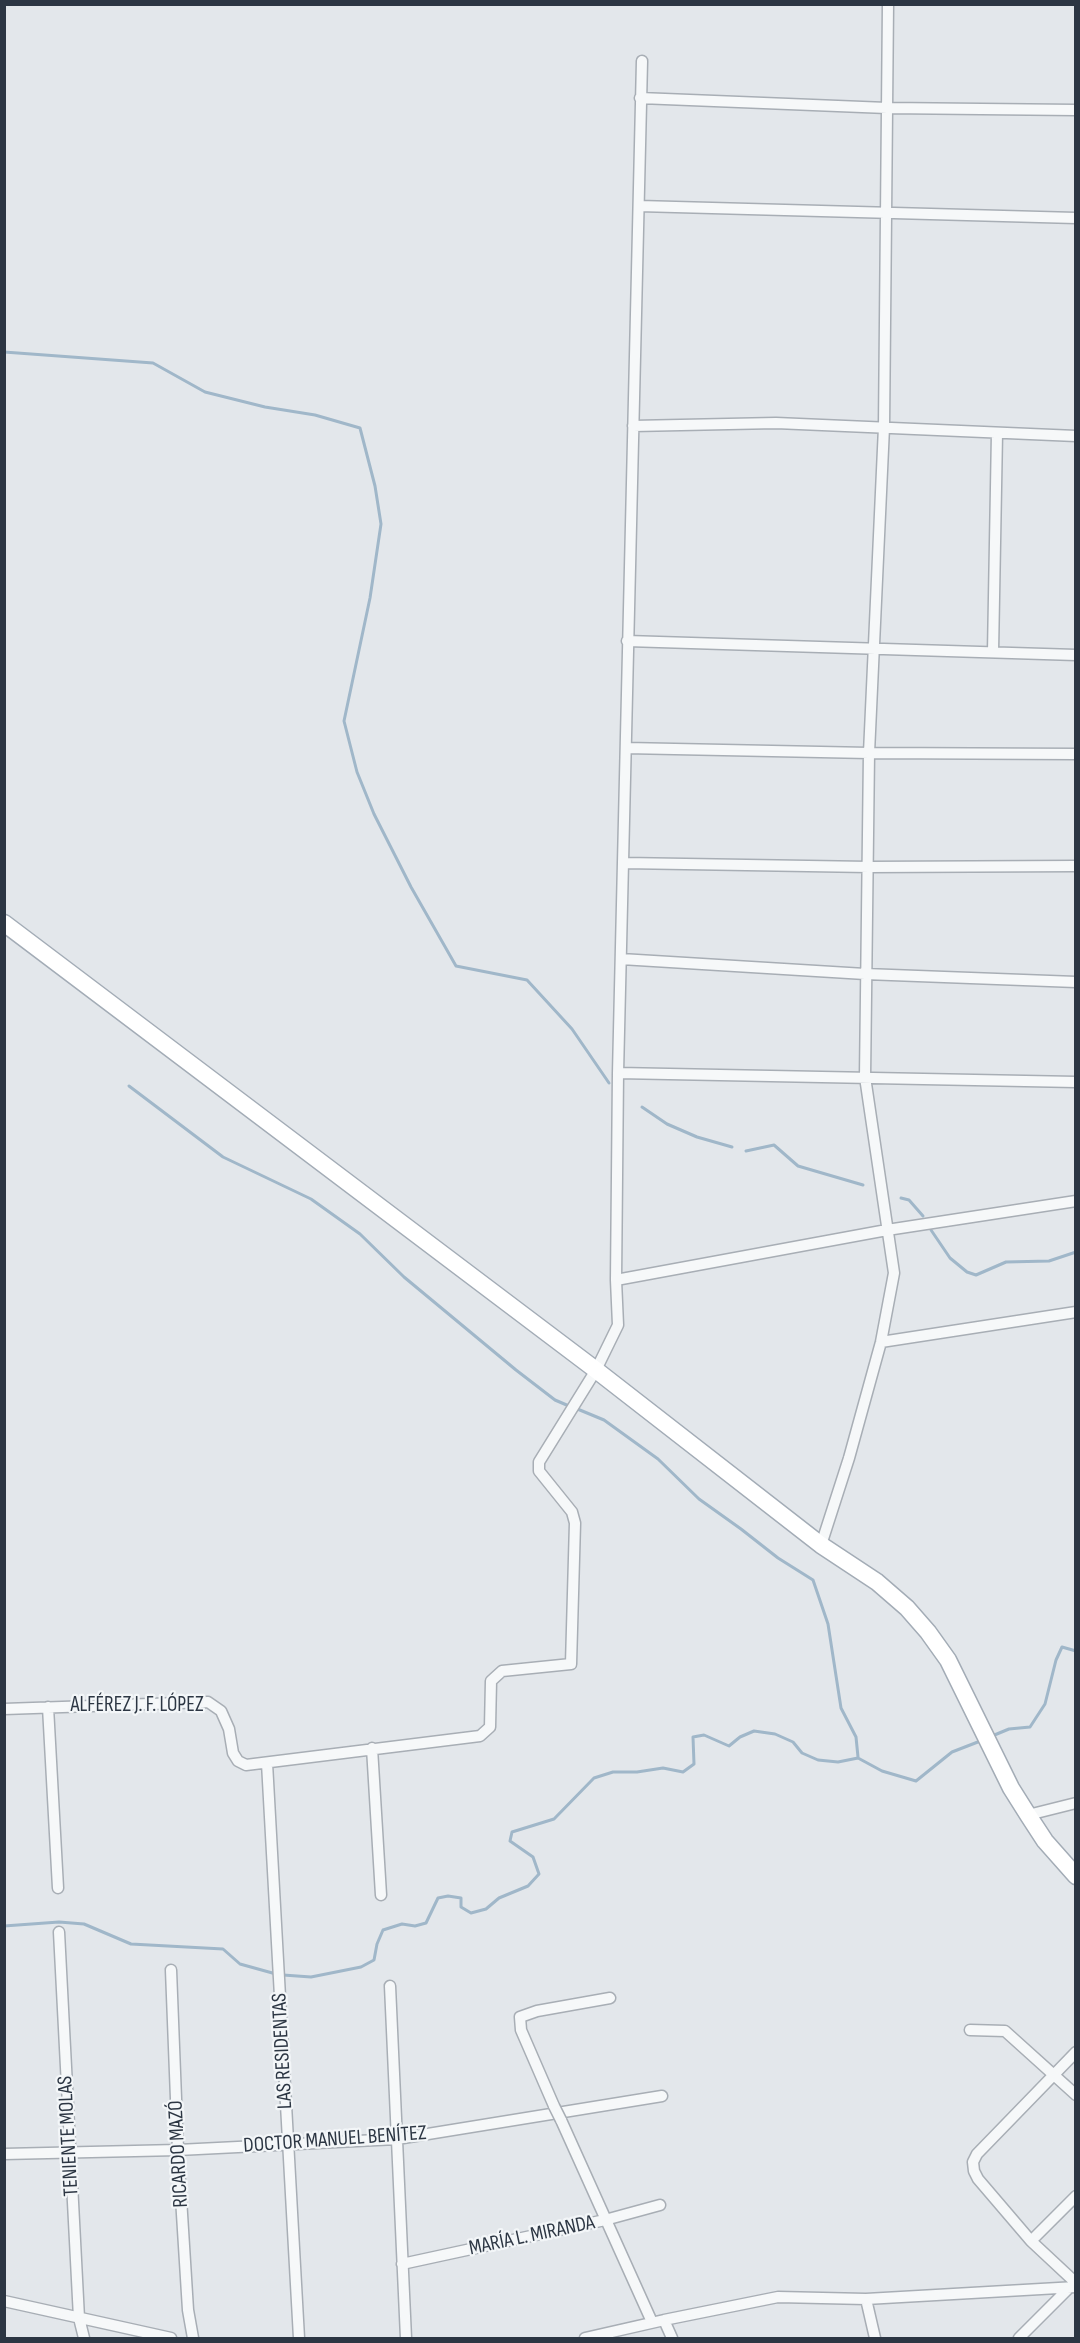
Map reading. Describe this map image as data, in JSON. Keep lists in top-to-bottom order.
{
  "streets": {
    "street": [
      "ALFÉREZ J. F. LÓPEZ",
      "LAS RESIDENTAS",
      "TENIENTE MOLAS",
      "DOCTOR MANUEL BENÍTEZ",
      "RICARDO MAZÓ",
      "MARÍA L. MIRANDA"
    ]
  },
  "crossings": [
    ["ALFÉREZ J. F. LÓPEZ", "LAS RESIDENTAS"],
    ["LAS RESIDENTAS", "DOCTOR MANUEL BENÍTEZ"],
    ["TENIENTE MOLAS", "DOCTOR MANUEL BENÍTEZ"],
    ["DOCTOR MANUEL BENÍTEZ", "RICARDO MAZÓ"]
  ]
}
